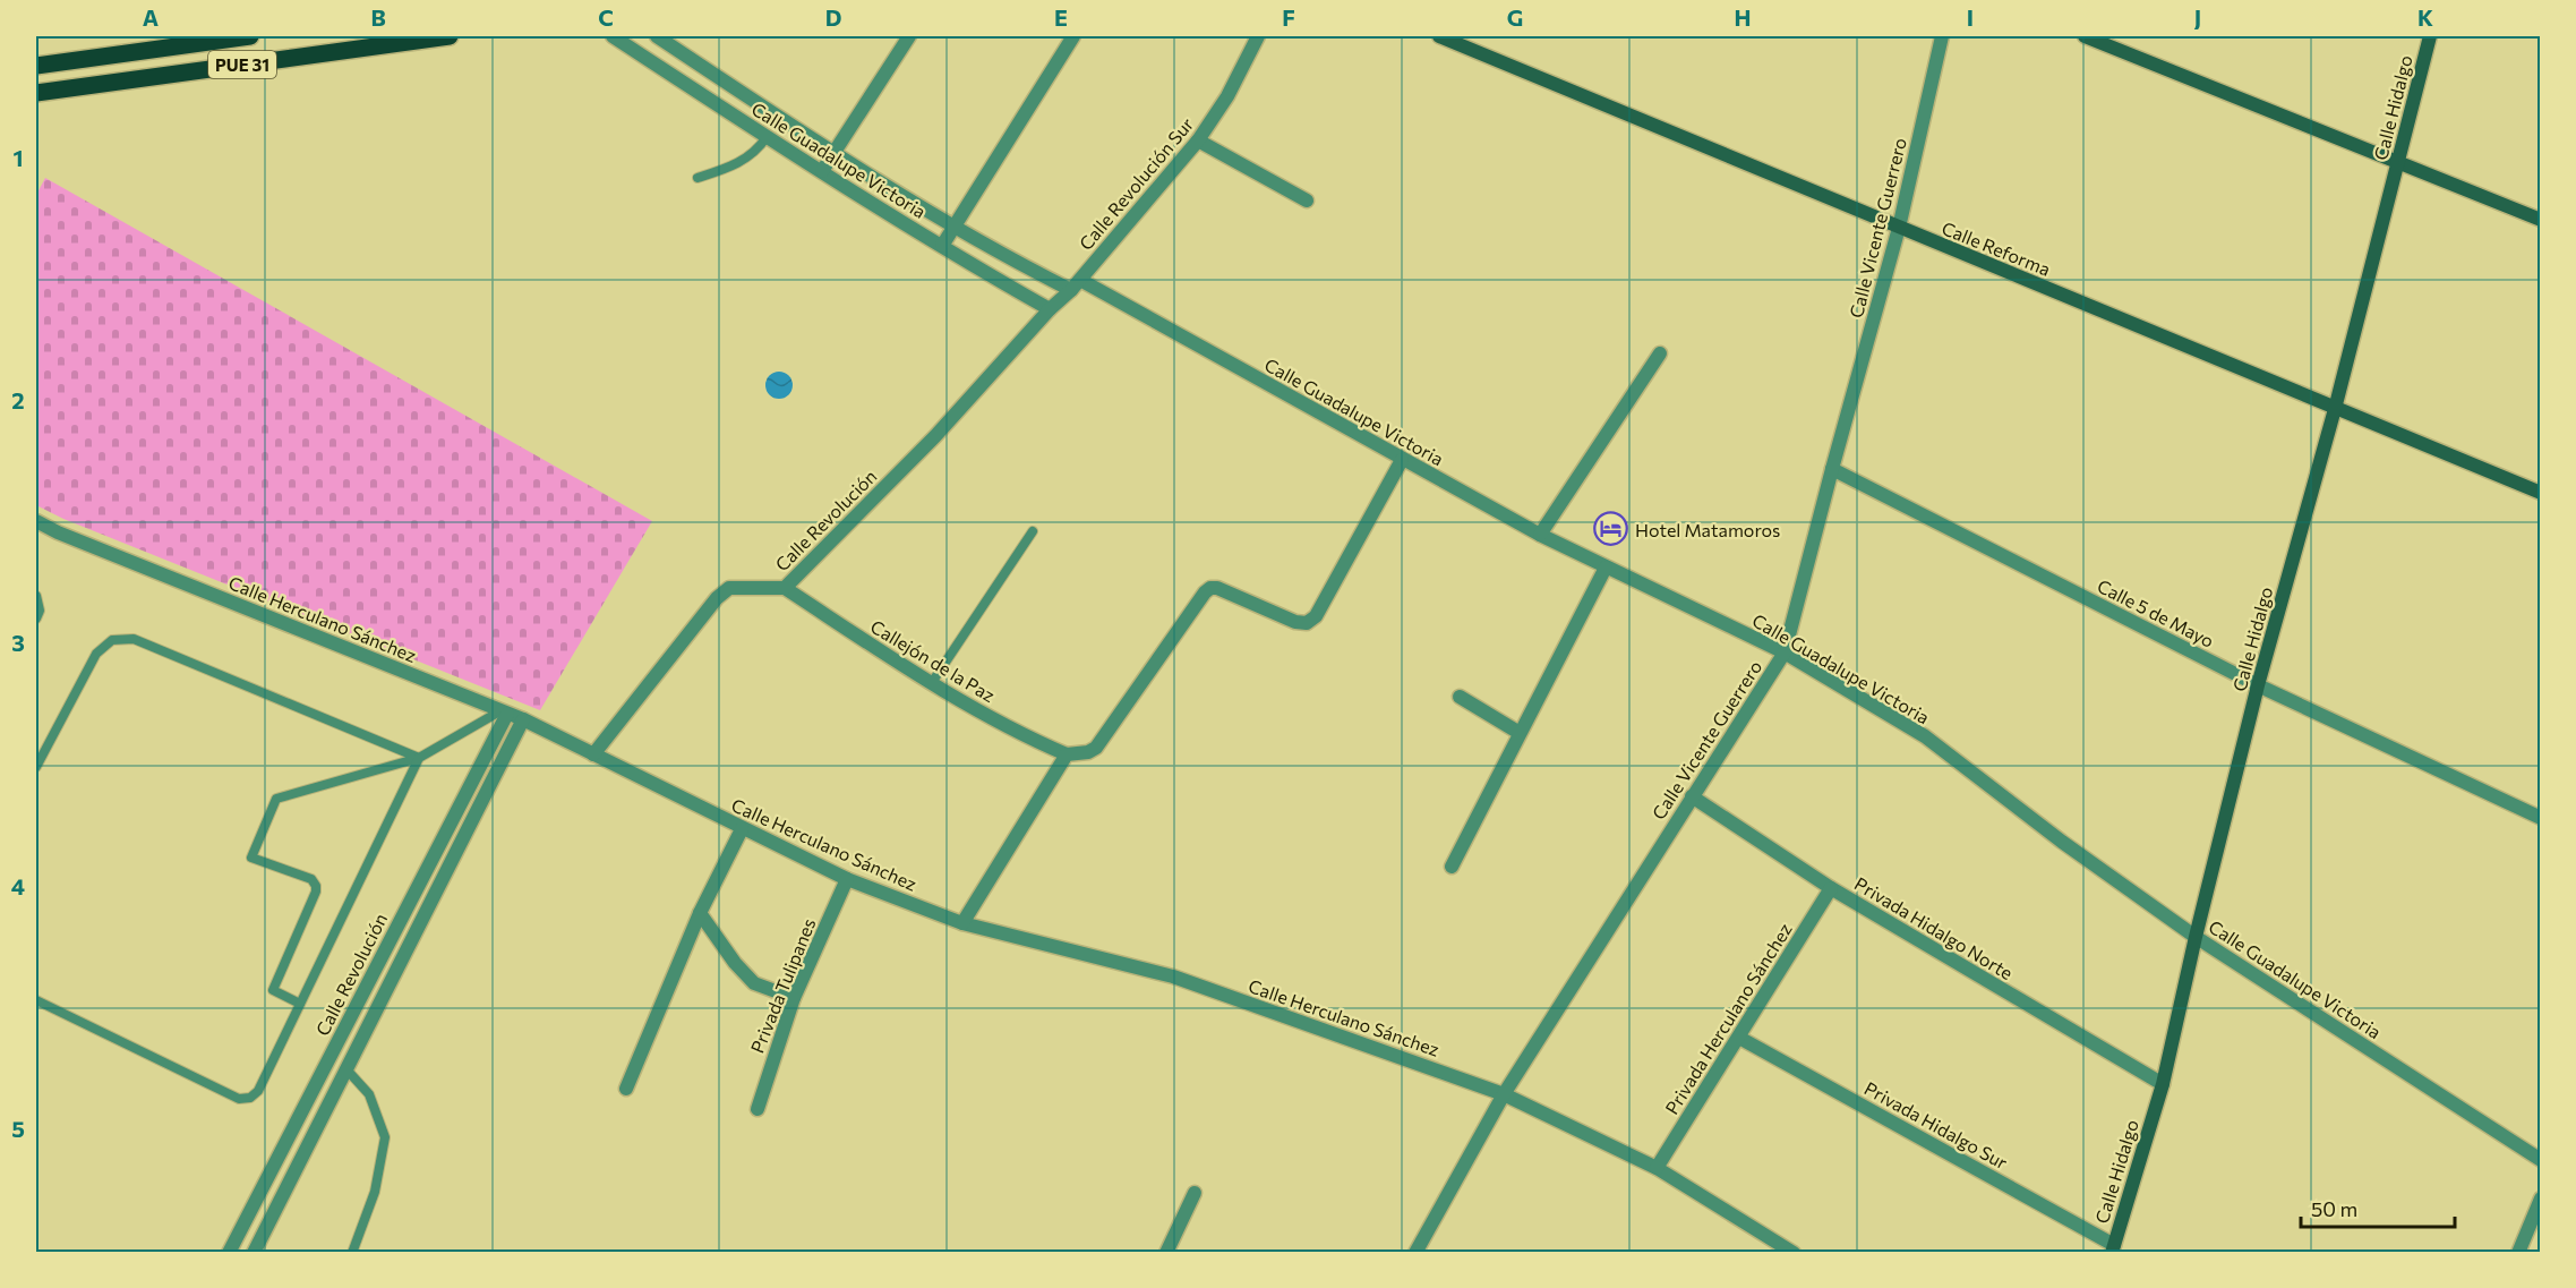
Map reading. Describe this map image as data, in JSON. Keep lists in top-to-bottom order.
{
  "streets": {
    "main road": ["PUE 31"],
    "street": [
      "Calle Hidalgo",
      "Calle Guadalupe Victoria",
      "Calle Revolución Sur",
      "Calle Vicente Guerrero",
      "Calle Reforma",
      "Calle Revolución",
      "Calle 5 de Mayo",
      "Calle Herculano Sánchez",
      "Callejón de la Paz",
      "Privada Hidalgo Norte",
      "Privada Tulipanes",
      "Privada Herculano Sánchez",
      "Privada Hidalgo Sur"
    ]
  },
  "crossings": [
    ["Calle Hidalgo", "Calle Guadalupe Victoria"],
    ["Calle Hidalgo", "Calle Reforma"],
    ["Calle Hidalgo", "Calle 5 de Mayo"],
    ["Calle Hidalgo", "Privada Hidalgo Norte"],
    ["Calle Hidalgo", "Privada Hidalgo Sur"],
    ["Calle Guadalupe Victoria", "Calle Revolución Sur"],
    ["Calle Guadalupe Victoria", "Calle Vicente Guerrero"],
    ["Calle Guadalupe Victoria", "Calle Revolución"],
    ["Calle Revolución Sur", "Calle Revolución"],
    ["Calle Vicente Guerrero", "Calle Reforma"],
    ["Calle Vicente Guerrero", "Calle 5 de Mayo"],
    ["Calle Vicente Guerrero", "Calle Herculano Sánchez"],
    ["Calle Vicente Guerrero", "Privada Hidalgo Norte"],
    ["Calle Revolución", "Calle Herculano Sánchez"],
    ["Calle Revolución", "Callejón de la Paz"],
    ["Calle Herculano Sánchez", "Privada Tulipanes"],
    ["Calle Herculano Sánchez", "Privada Herculano Sánchez"],
    ["Privada Hidalgo Norte", "Privada Herculano Sánchez"],
    ["Privada Herculano Sánchez", "Privada Hidalgo Sur"]
  ],
  "places": {
    "hotel": ["Hotel Matamoros"]
  },
  "scale_bar": "50 m",
  "grid": {
    "columns": [
      "A",
      "B",
      "C",
      "D",
      "E",
      "F",
      "G",
      "H",
      "I",
      "J",
      "K"
    ],
    "rows": [
      "1",
      "2",
      "3",
      "4",
      "5"
    ]
  }
}
